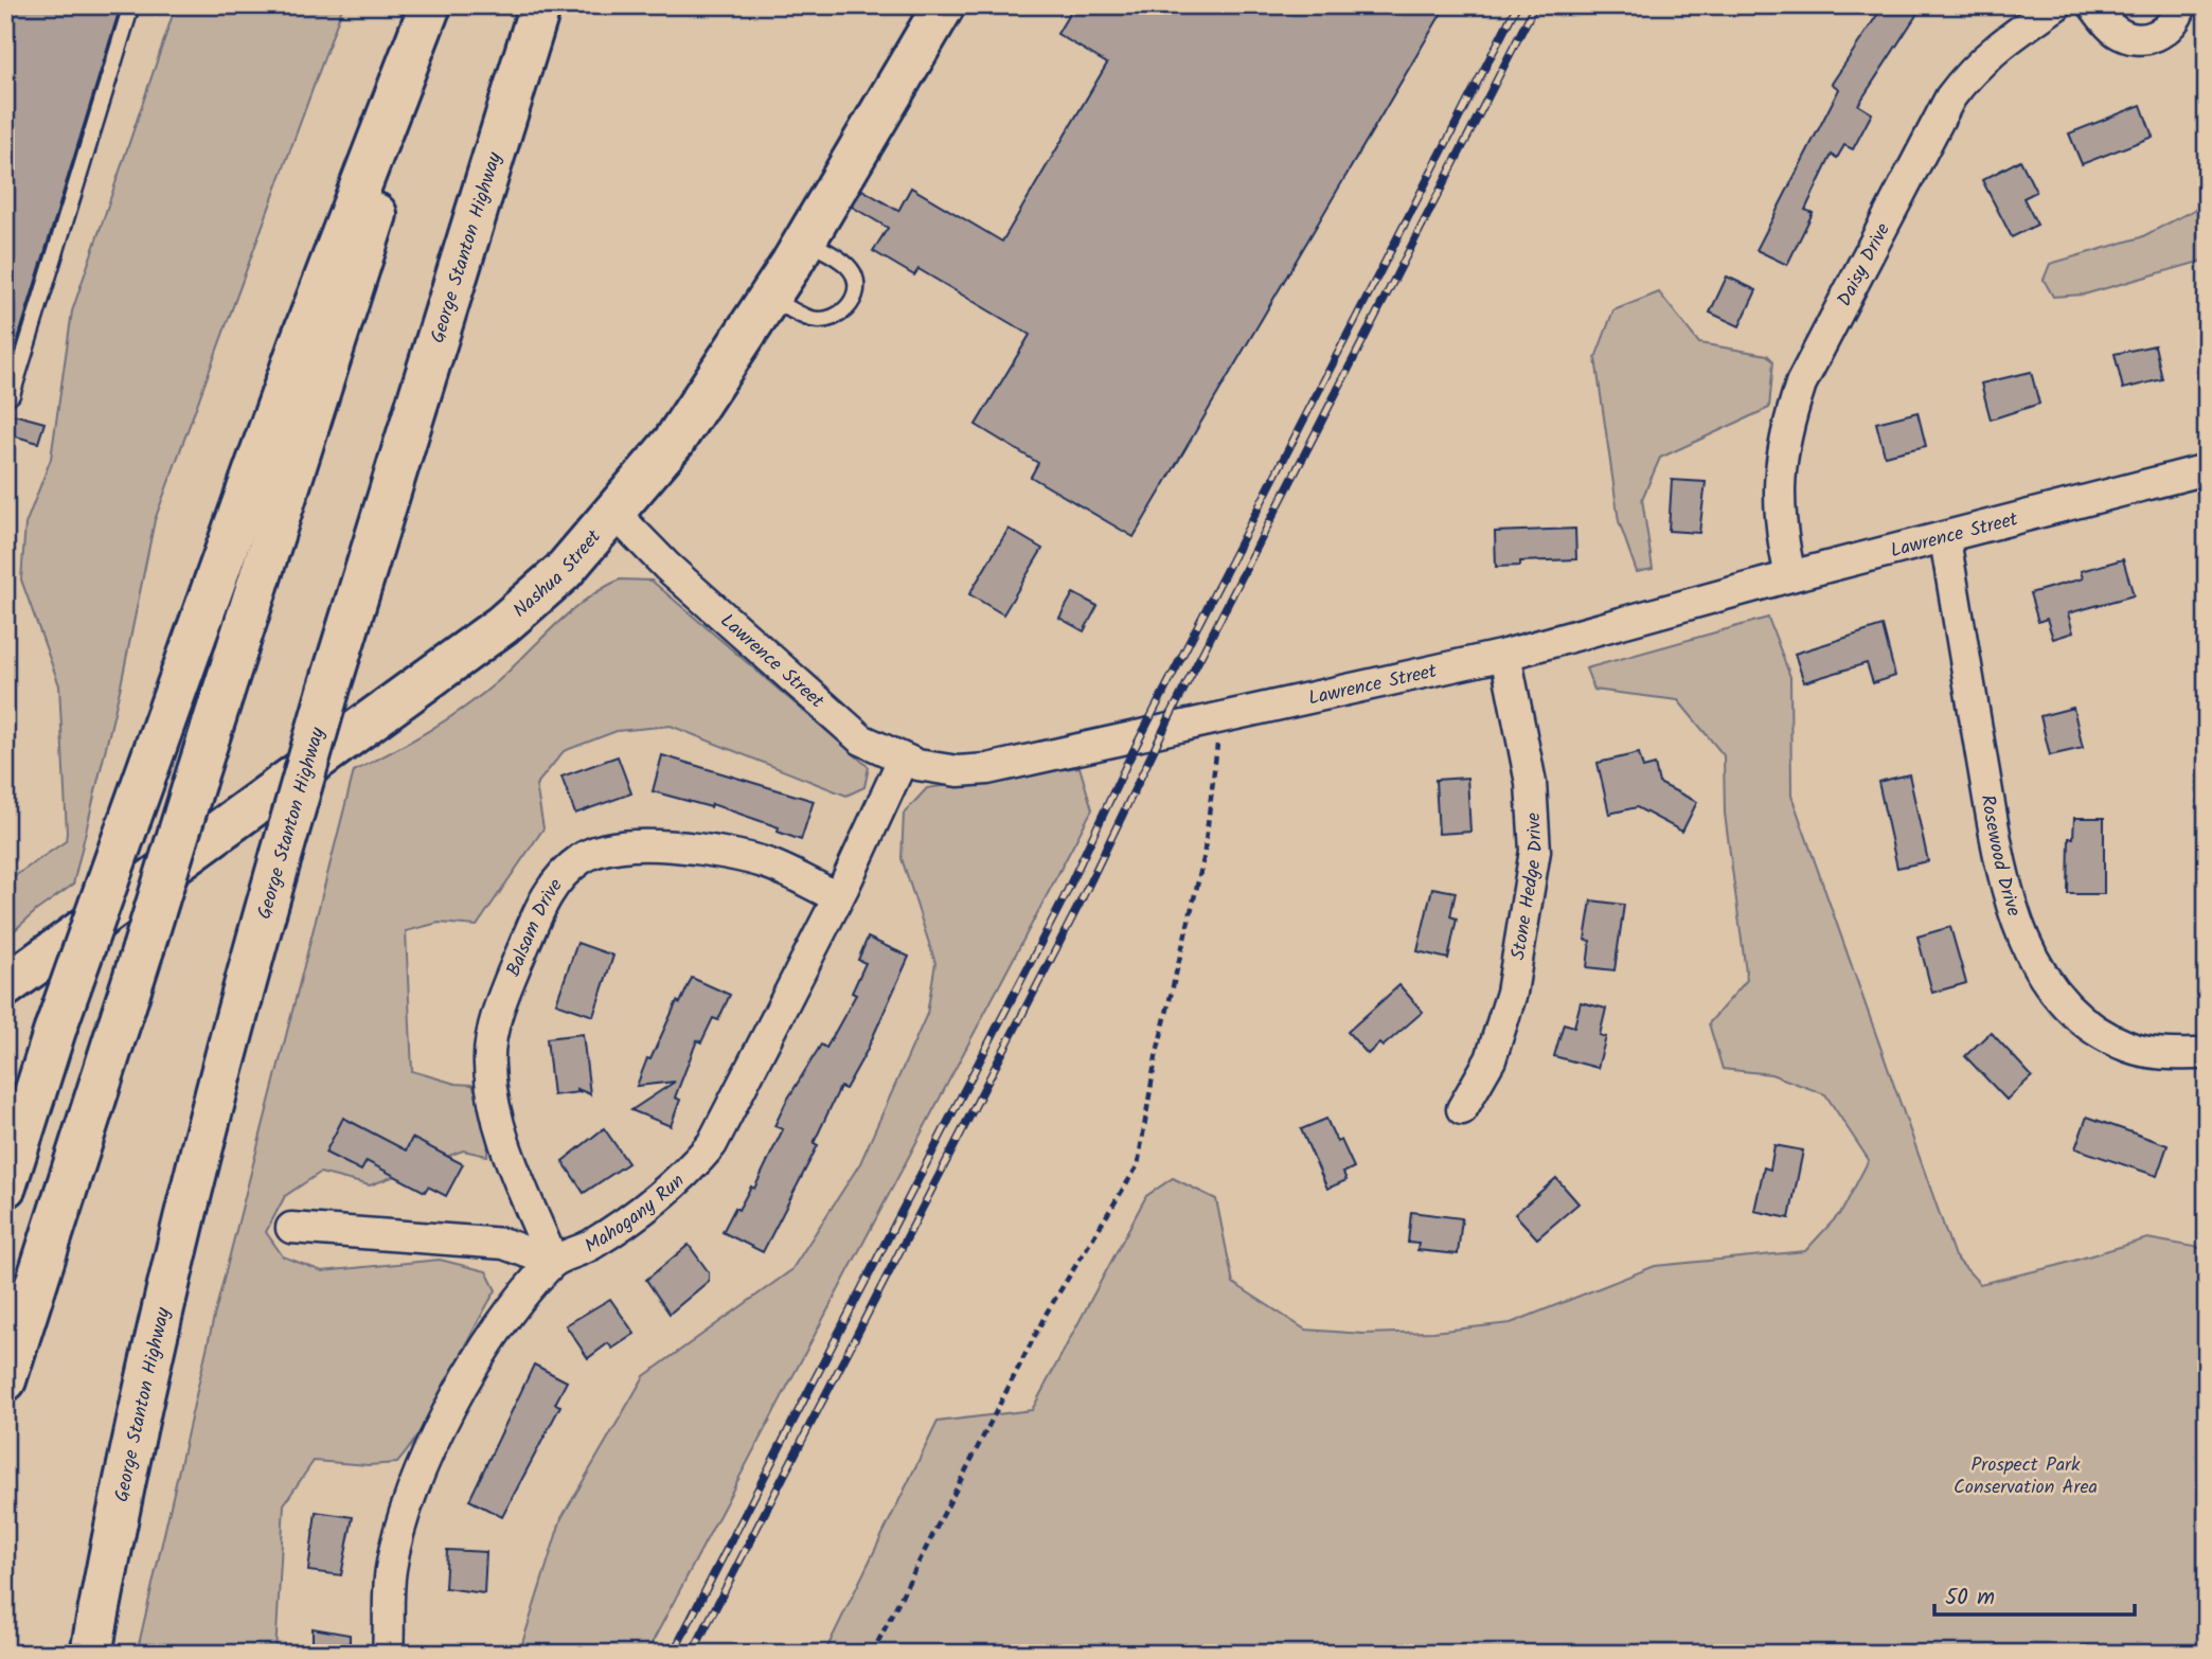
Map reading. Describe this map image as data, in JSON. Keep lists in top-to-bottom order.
{
  "streets": {
    "main road": ["George Stanton Highway", "Nashua Street"],
    "street": [
      "Daisy Drive",
      "Lawrence Street",
      "Rosewood Drive",
      "Stone Hedge Drive",
      "Balsam Drive",
      "Mahogany Run"
    ]
  },
  "crossings": [
    ["Daisy Drive", "Lawrence Street"],
    ["Lawrence Street", "Nashua Street"],
    ["Lawrence Street", "Rosewood Drive"],
    ["Lawrence Street", "Stone Hedge Drive"],
    ["Lawrence Street", "Mahogany Run"],
    ["Balsam Drive", "Mahogany Run"]
  ],
  "parks": ["Prospect Park Conservation Area"],
  "scale_bar": "50 m"
}
